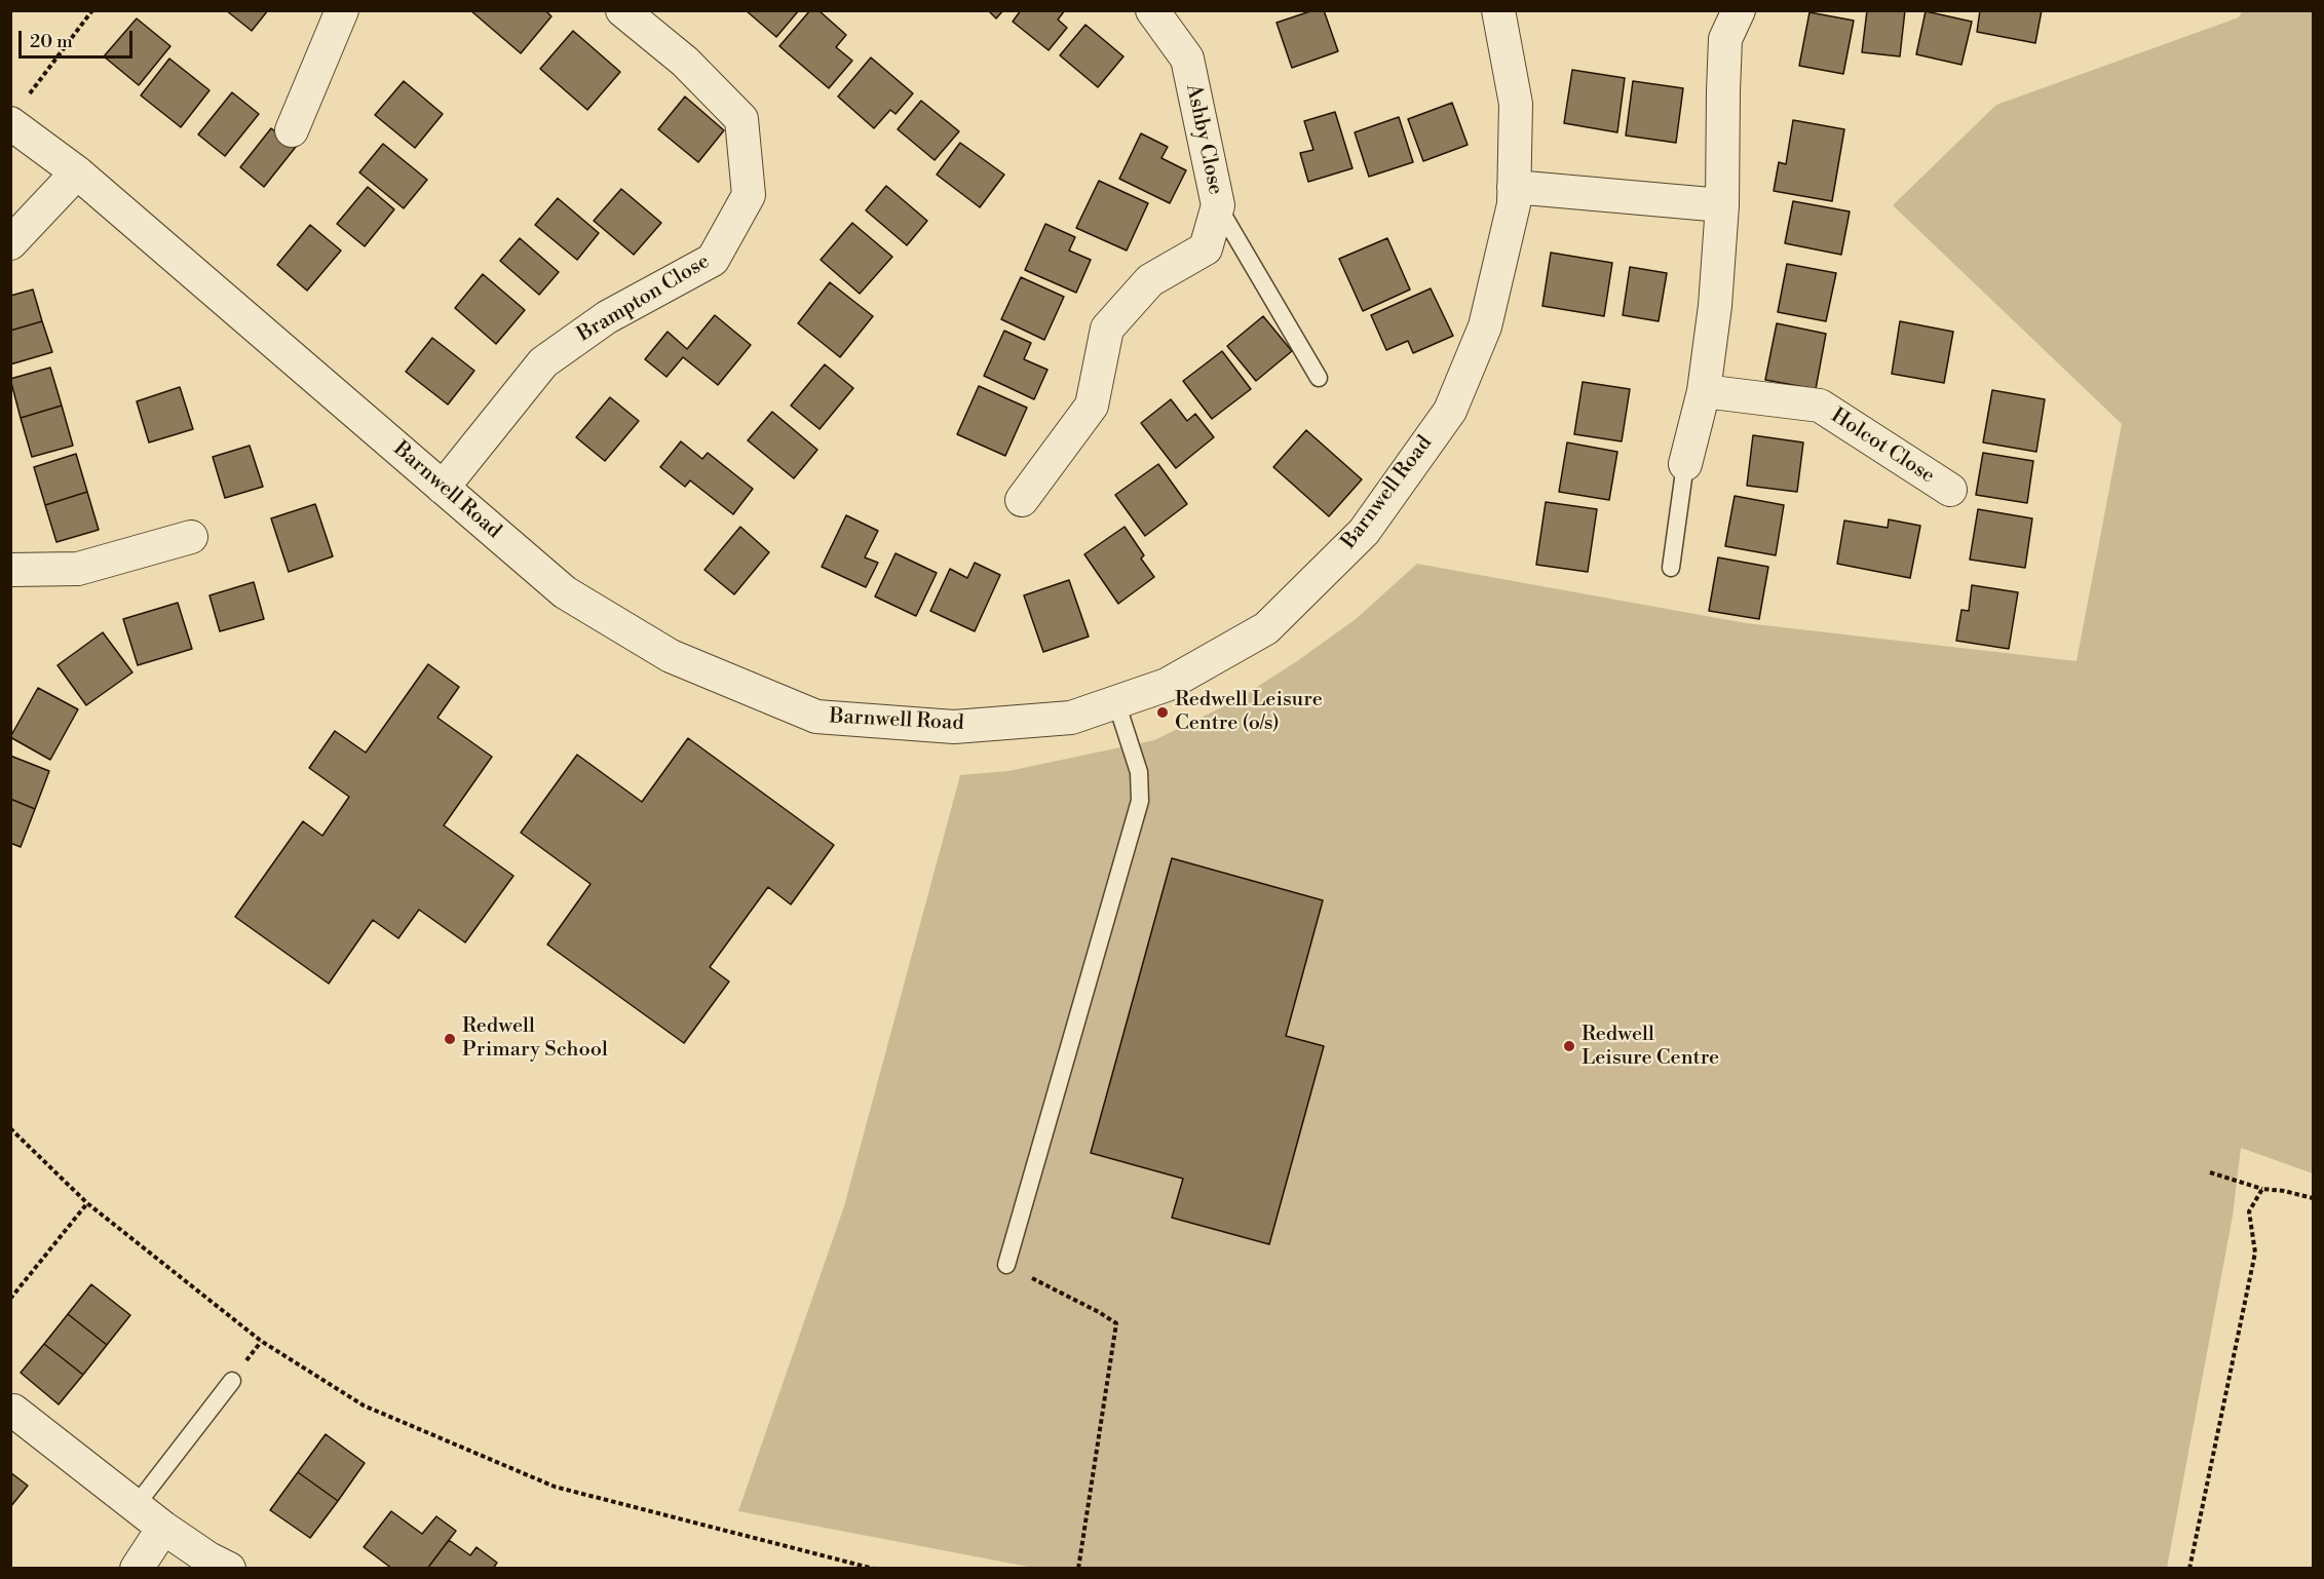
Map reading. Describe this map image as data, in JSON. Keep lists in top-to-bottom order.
{
  "streets": {
    "street": [
      "Ashby Close",
      "Brampton Close",
      "Holcot Close",
      "Barnwell Road"
    ]
  },
  "crossings": [
    ["Brampton Close", "Barnwell Road"]
  ],
  "places": ["Redwell Leisure Centre (o/s)", "Redwell Primary School", "Redwell Leisure Centre"],
  "scale_bar": "20 m"
}
